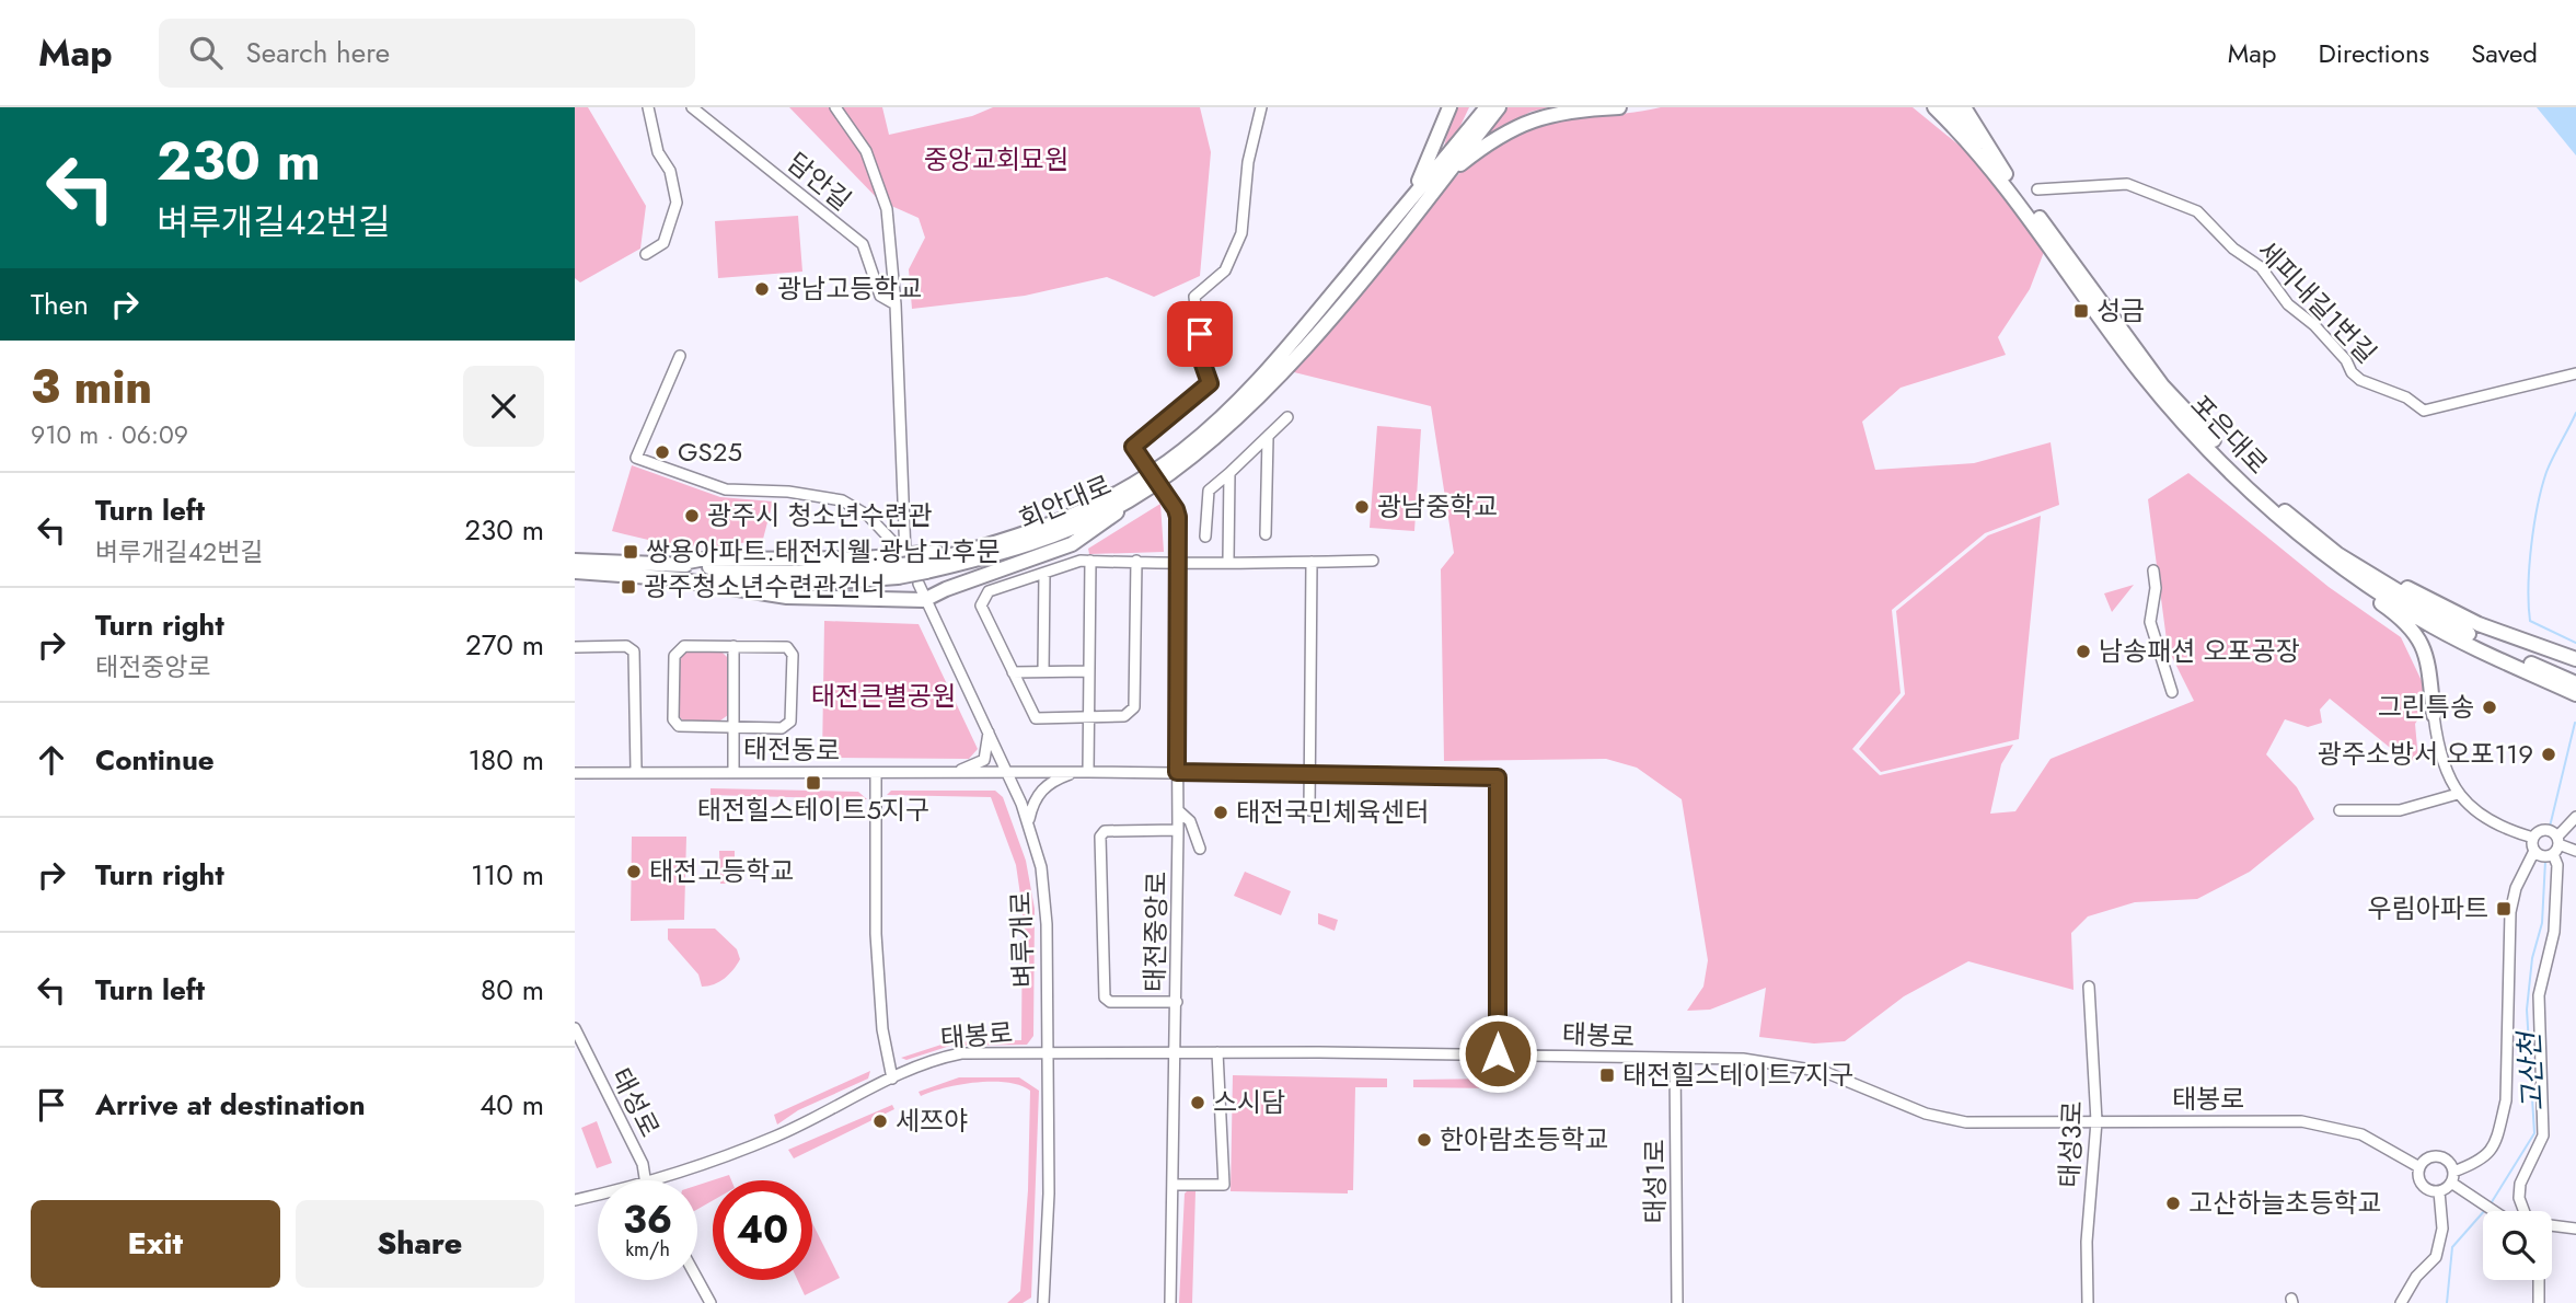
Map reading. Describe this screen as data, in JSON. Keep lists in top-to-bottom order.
{
  "streets": {
    "highway": ["포은대로", "회안대로"],
    "street": [
      "담안길",
      "세피내길1번길",
      "태전동로",
      "태전중앙로",
      "벼루개로",
      "태봉로",
      "태성로",
      "태성3로",
      "태성1로"
    ]
  },
  "crossings": [
    ["회안대로", "벼루개로"],
    ["태전동로", "태전중앙로"],
    ["태전동로", "벼루개로"],
    ["태전동로", "태봉로"],
    ["태전중앙로", "태봉로"],
    ["벼루개로", "태봉로"],
    ["태봉로", "태성3로"],
    ["태봉로", "태성1로"]
  ],
  "water": ["고산천"],
  "parks": ["중앙교회묘원", "태전큰별공원"],
  "places": {
    "other": [
      "광남고등학교",
      "GS25",
      "광남중학교",
      "광주시 청소년수련관",
      "남송패션 오포공장",
      "그린특송",
      "광주소방서 오포119",
      "태전국민체육센터",
      "태전고등학교",
      "스시담",
      "세쯔야",
      "한아람초등학교",
      "고산하늘초등학교"
    ],
    "transit": [
      "성금",
      "쌍용아파트.태전지웰.광남고후문",
      "광주청소년수련관건너",
      "태전힐스테이트5지구",
      "우림아파트",
      "태전힐스테이트7지구"
    ]
  },
  "page": {
    "header": "Map",
    "search": "Search here",
    "nav": ["Map", "Directions", "Saved"],
    "turn": ["230 m", "벼루개길42번길"],
    "then": "Then",
    "heading": ["3 min", "910 m · 06:09"],
    "list": [
      {
        "name": "Turn left",
        "note": "벼루개길42번길",
        "value": "230 m"
      },
      {
        "name": "Turn right",
        "note": "태전중앙로",
        "value": "270 m"
      },
      {
        "name": "Continue",
        "value": "180 m"
      },
      {
        "name": "Turn right",
        "value": "110 m"
      },
      {
        "name": "Turn left",
        "value": "80 m"
      },
      {
        "name": "Arrive at destination",
        "value": "40 m"
      }
    ],
    "speed": "36 km/h",
    "limit": "40",
    "buttons": ["Exit", "Share"]
  }
}
